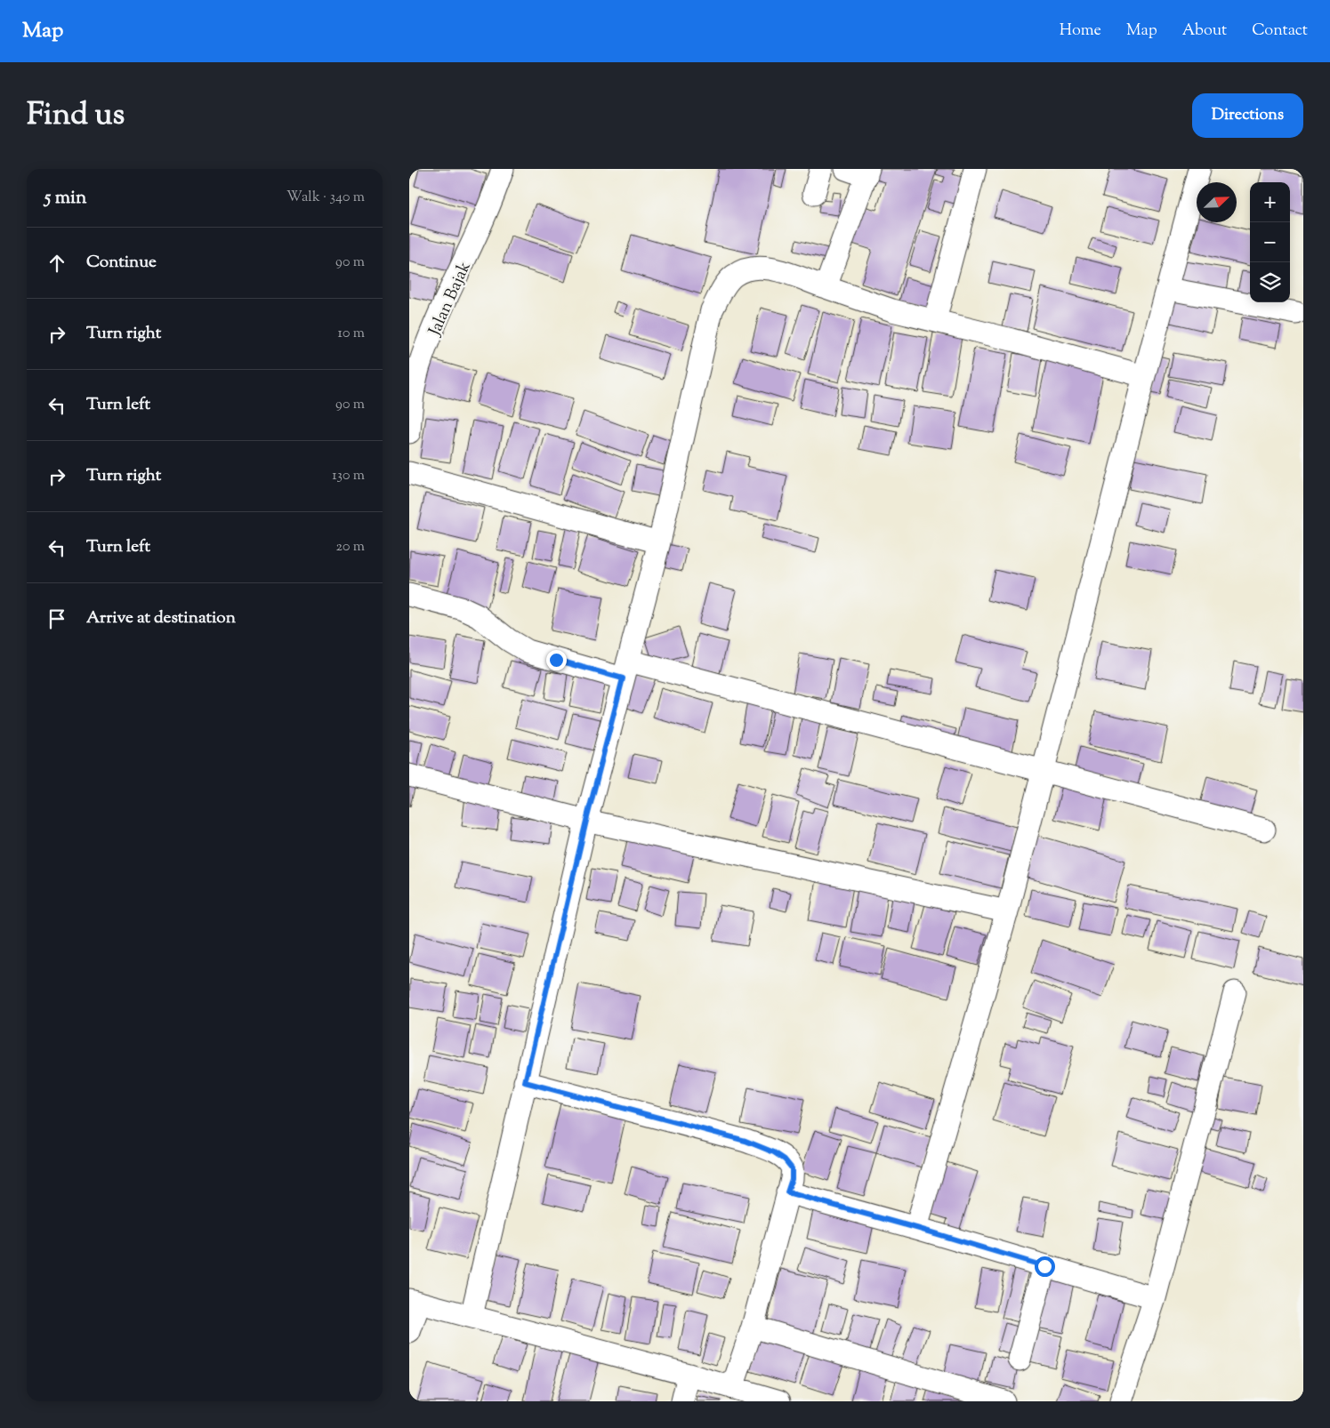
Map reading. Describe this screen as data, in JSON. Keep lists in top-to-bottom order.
{
  "streets": {
    "street": ["Jalan Bajak"]
  },
  "north": "top right",
  "page": {
    "header": "Map",
    "nav": [
      "Home",
      "Map",
      "About",
      "Contact"
    ],
    "title": "Find us",
    "buttons": "Directions",
    "heading": ["5 min", "Walk · 340 m"],
    "map_buttons": ["+", "−"],
    "list": [
      ["Continue", "90 m"],
      ["Turn right", "10 m"],
      ["Turn left", "90 m"],
      ["Turn right", "130 m"],
      ["Turn left", "20 m"],
      "Arrive at destination"
    ]
  }
}
